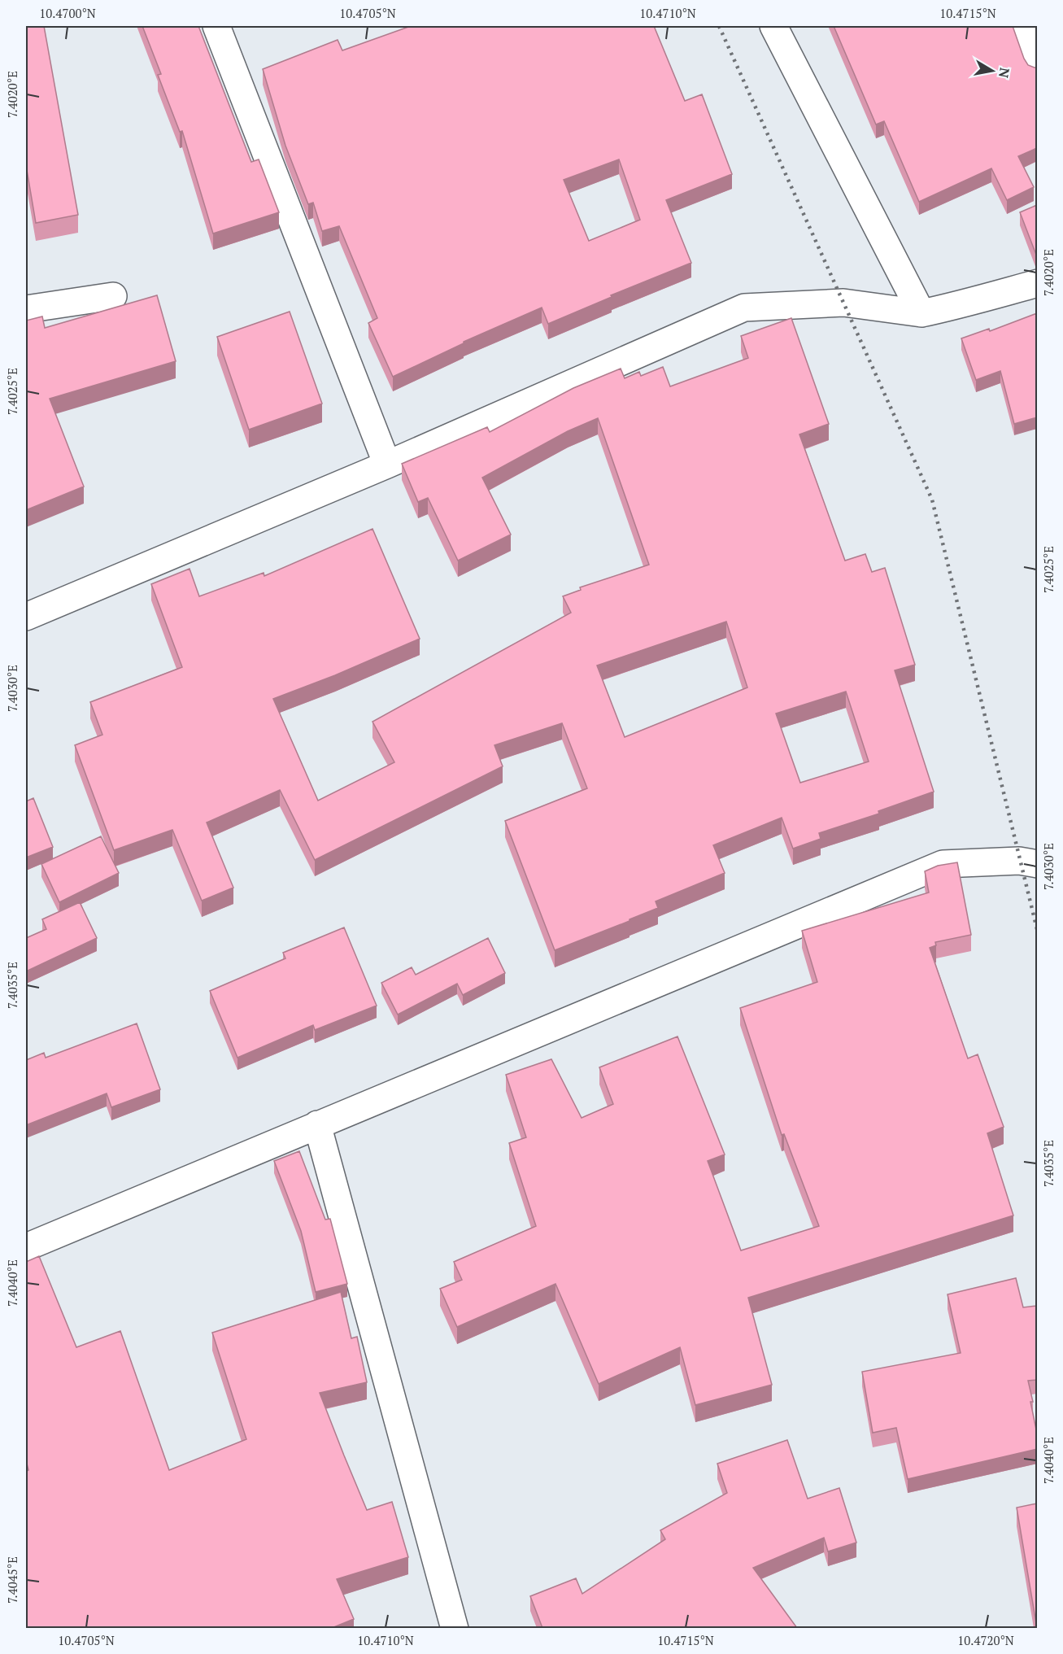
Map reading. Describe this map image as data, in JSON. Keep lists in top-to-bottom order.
{
  "north": "right",
  "coordinates": [
    "10.4700°N",
    "10.4705°N",
    "10.4710°N",
    "10.4715°N",
    "7.4020°E",
    "7.4025°E",
    "7.4030°E",
    "7.4035°E",
    "7.4040°E",
    "7.4045°E",
    "10.4720°N"
  ]
}
